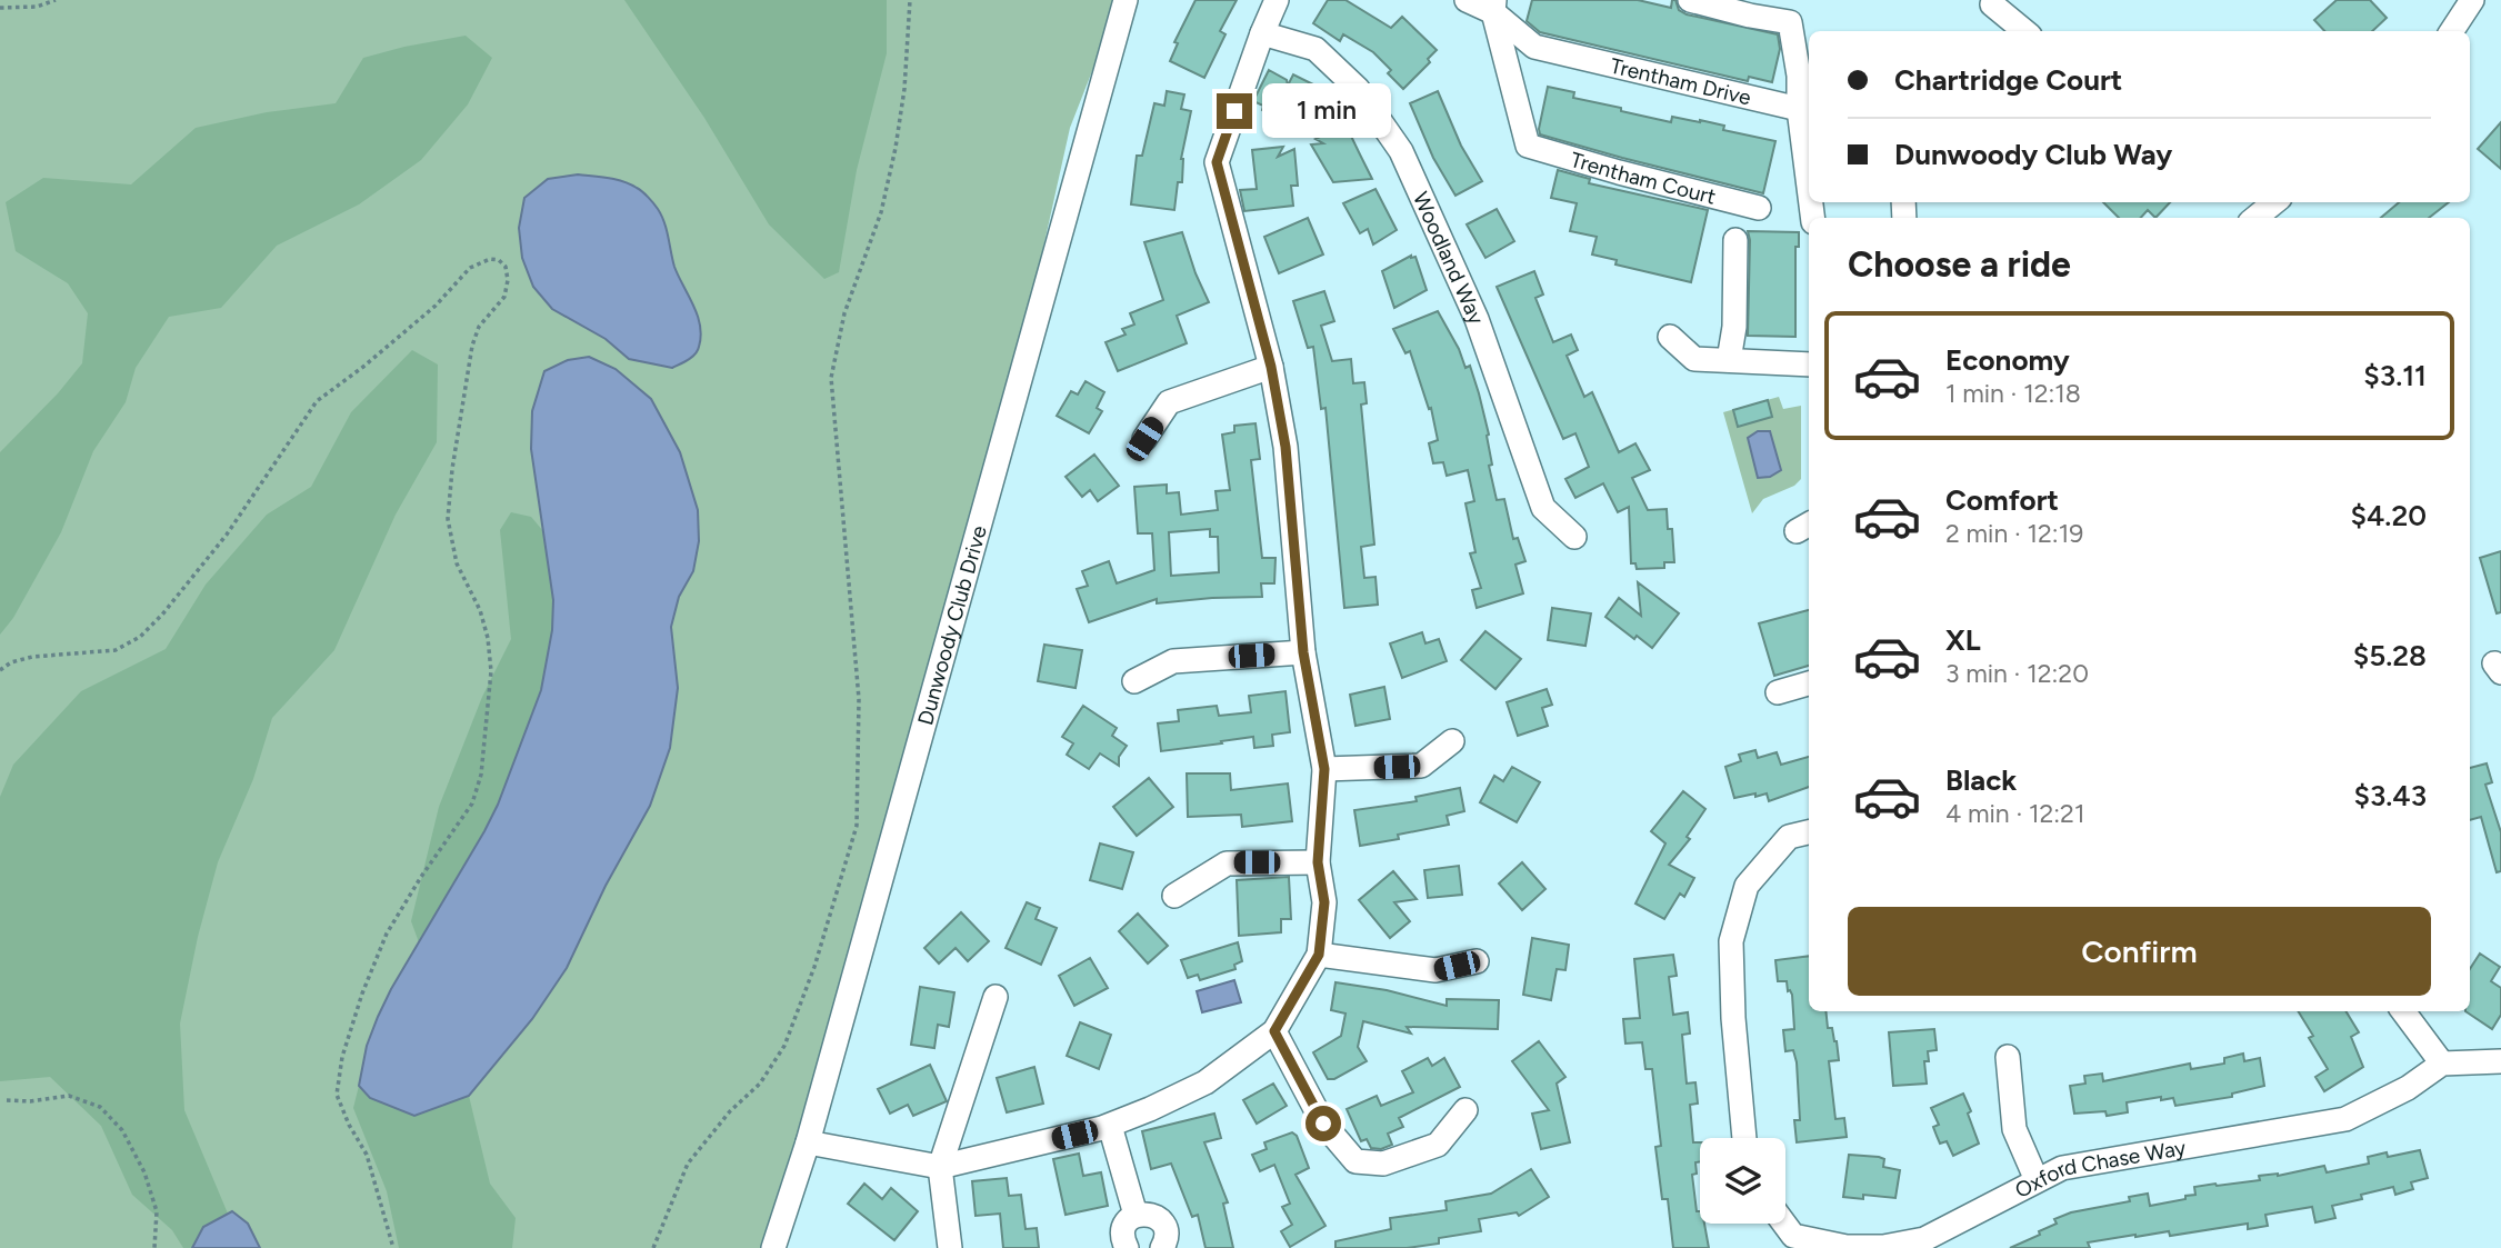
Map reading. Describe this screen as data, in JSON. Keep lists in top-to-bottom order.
{
  "streets": {
    "street": [
      "Trentham Drive",
      "Trentham Court",
      "Woodland Way",
      "Dunwoody Club Drive",
      "Oxford Chase Way"
    ]
  },
  "crossings": [
    ["Trentham Drive", "Trentham Court"]
  ],
  "page": {
    "banner": ["Chartridge Court", "Dunwoody Club Way"],
    "bubble": "1 min",
    "heading": "Choose a ride",
    "list": [
      {
        "name": "Economy",
        "note": "1 min · 12:18",
        "value": "$3.11"
      },
      {
        "name": "Comfort",
        "note": "2 min · 12:19",
        "value": "$4.20"
      },
      {
        "name": "XL",
        "note": "3 min · 12:20",
        "value": "$5.28"
      },
      {
        "name": "Black",
        "note": "4 min · 12:21",
        "value": "$3.43"
      }
    ],
    "buttons": "Confirm"
  }
}
